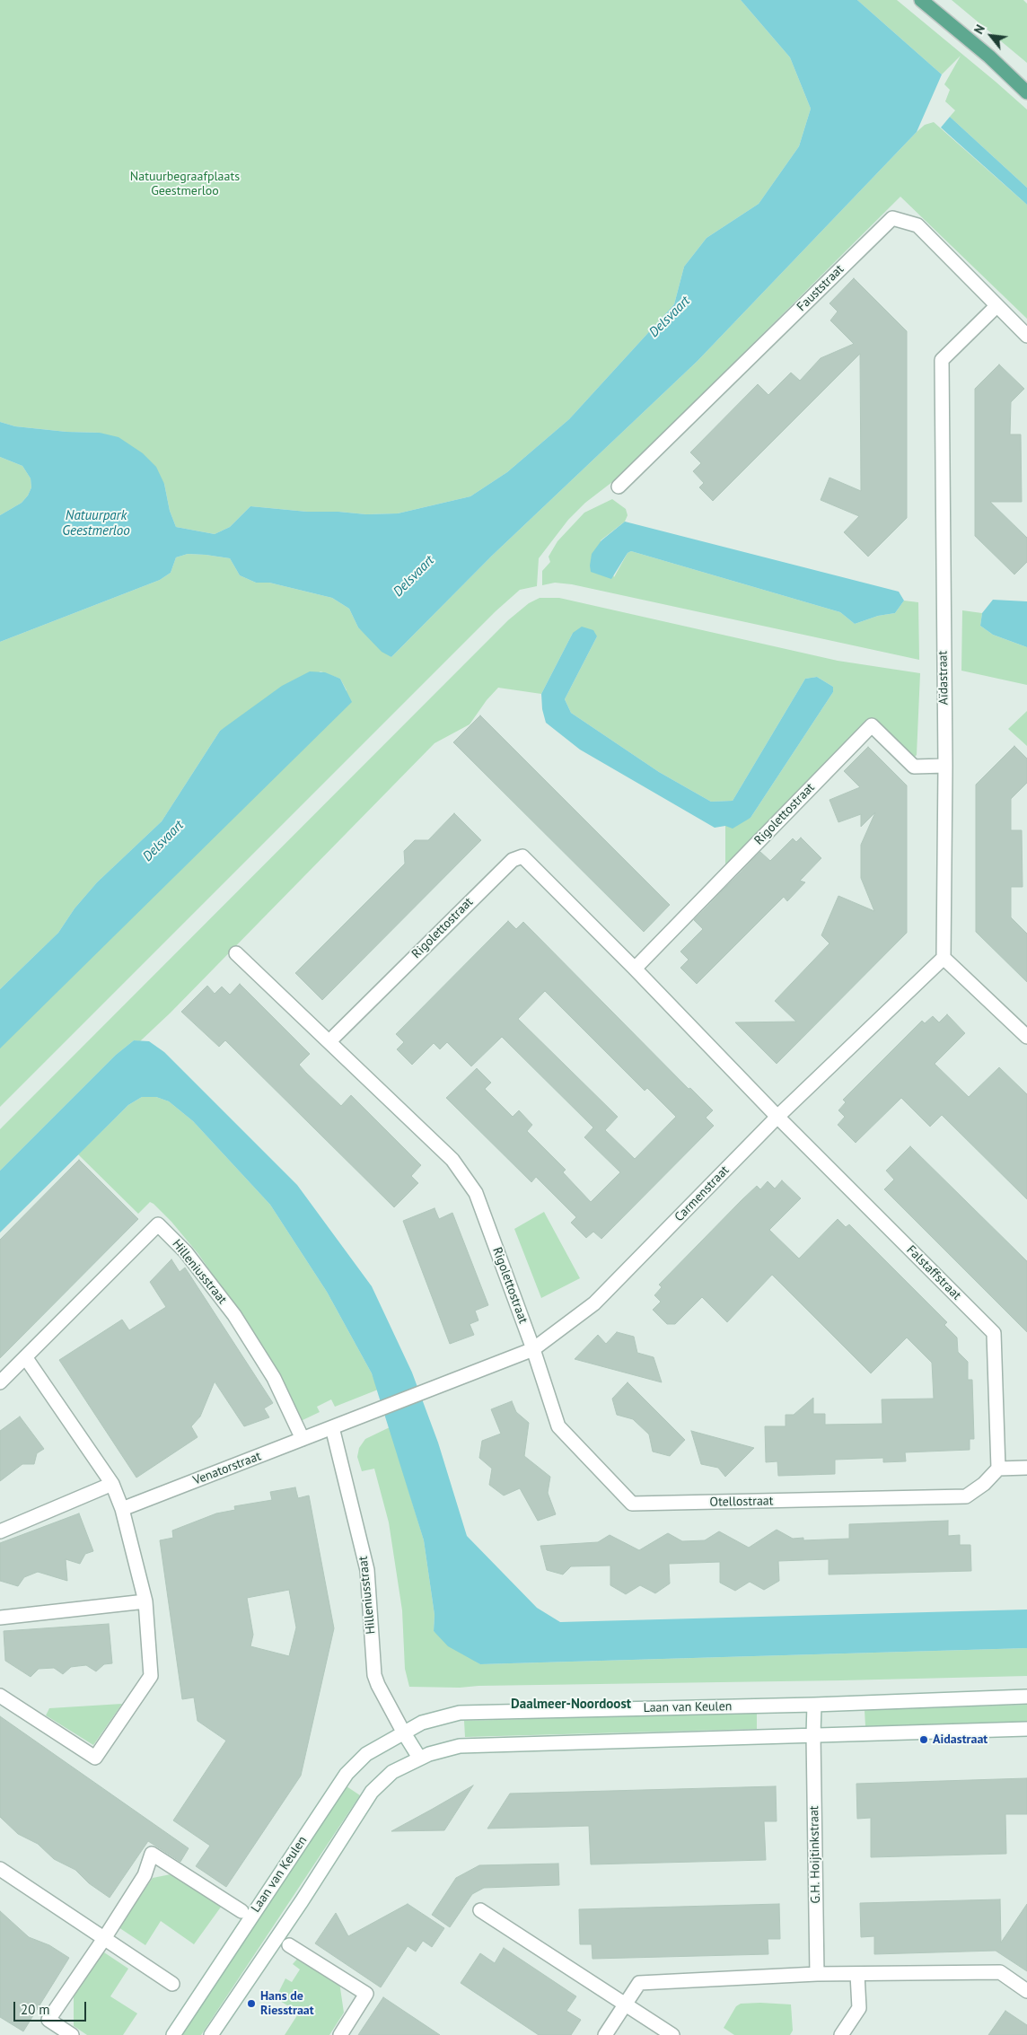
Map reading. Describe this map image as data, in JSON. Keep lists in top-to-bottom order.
{
  "streets": {
    "street": [
      "Fauststraat",
      "Aïdastraat",
      "Rigolettostraat",
      "Carmenstraat",
      "Hilleniusstraat",
      "Falstaffstraat",
      "Venatorstraat",
      "Otellostraat",
      "Laan van Keulen",
      "G.H. Hoijtinkstraat"
    ]
  },
  "crossings": [
    ["Fauststraat", "Aïdastraat"],
    ["Aïdastraat", "Rigolettostraat"],
    ["Aïdastraat", "Carmenstraat"],
    ["Rigolettostraat", "Carmenstraat"],
    ["Rigolettostraat", "Falstaffstraat"],
    ["Rigolettostraat", "Otellostraat"],
    ["Carmenstraat", "Hilleniusstraat"],
    ["Carmenstraat", "Falstaffstraat"],
    ["Carmenstraat", "Venatorstraat"],
    ["Carmenstraat", "Otellostraat"],
    ["Hilleniusstraat", "Venatorstraat"],
    ["Hilleniusstraat", "Laan van Keulen"],
    ["Falstaffstraat", "Otellostraat"]
  ],
  "districts": ["Daalmeer-Noordoost"],
  "water": ["Delsvaart", "Natuurpark Geestmerloo"],
  "parks": ["Natuurbegraafplaats Geestmerloo"],
  "places": ["Aidastraat", "Hans de Riesstraat"],
  "scale_bar": "20 m",
  "north": "top left"
}
